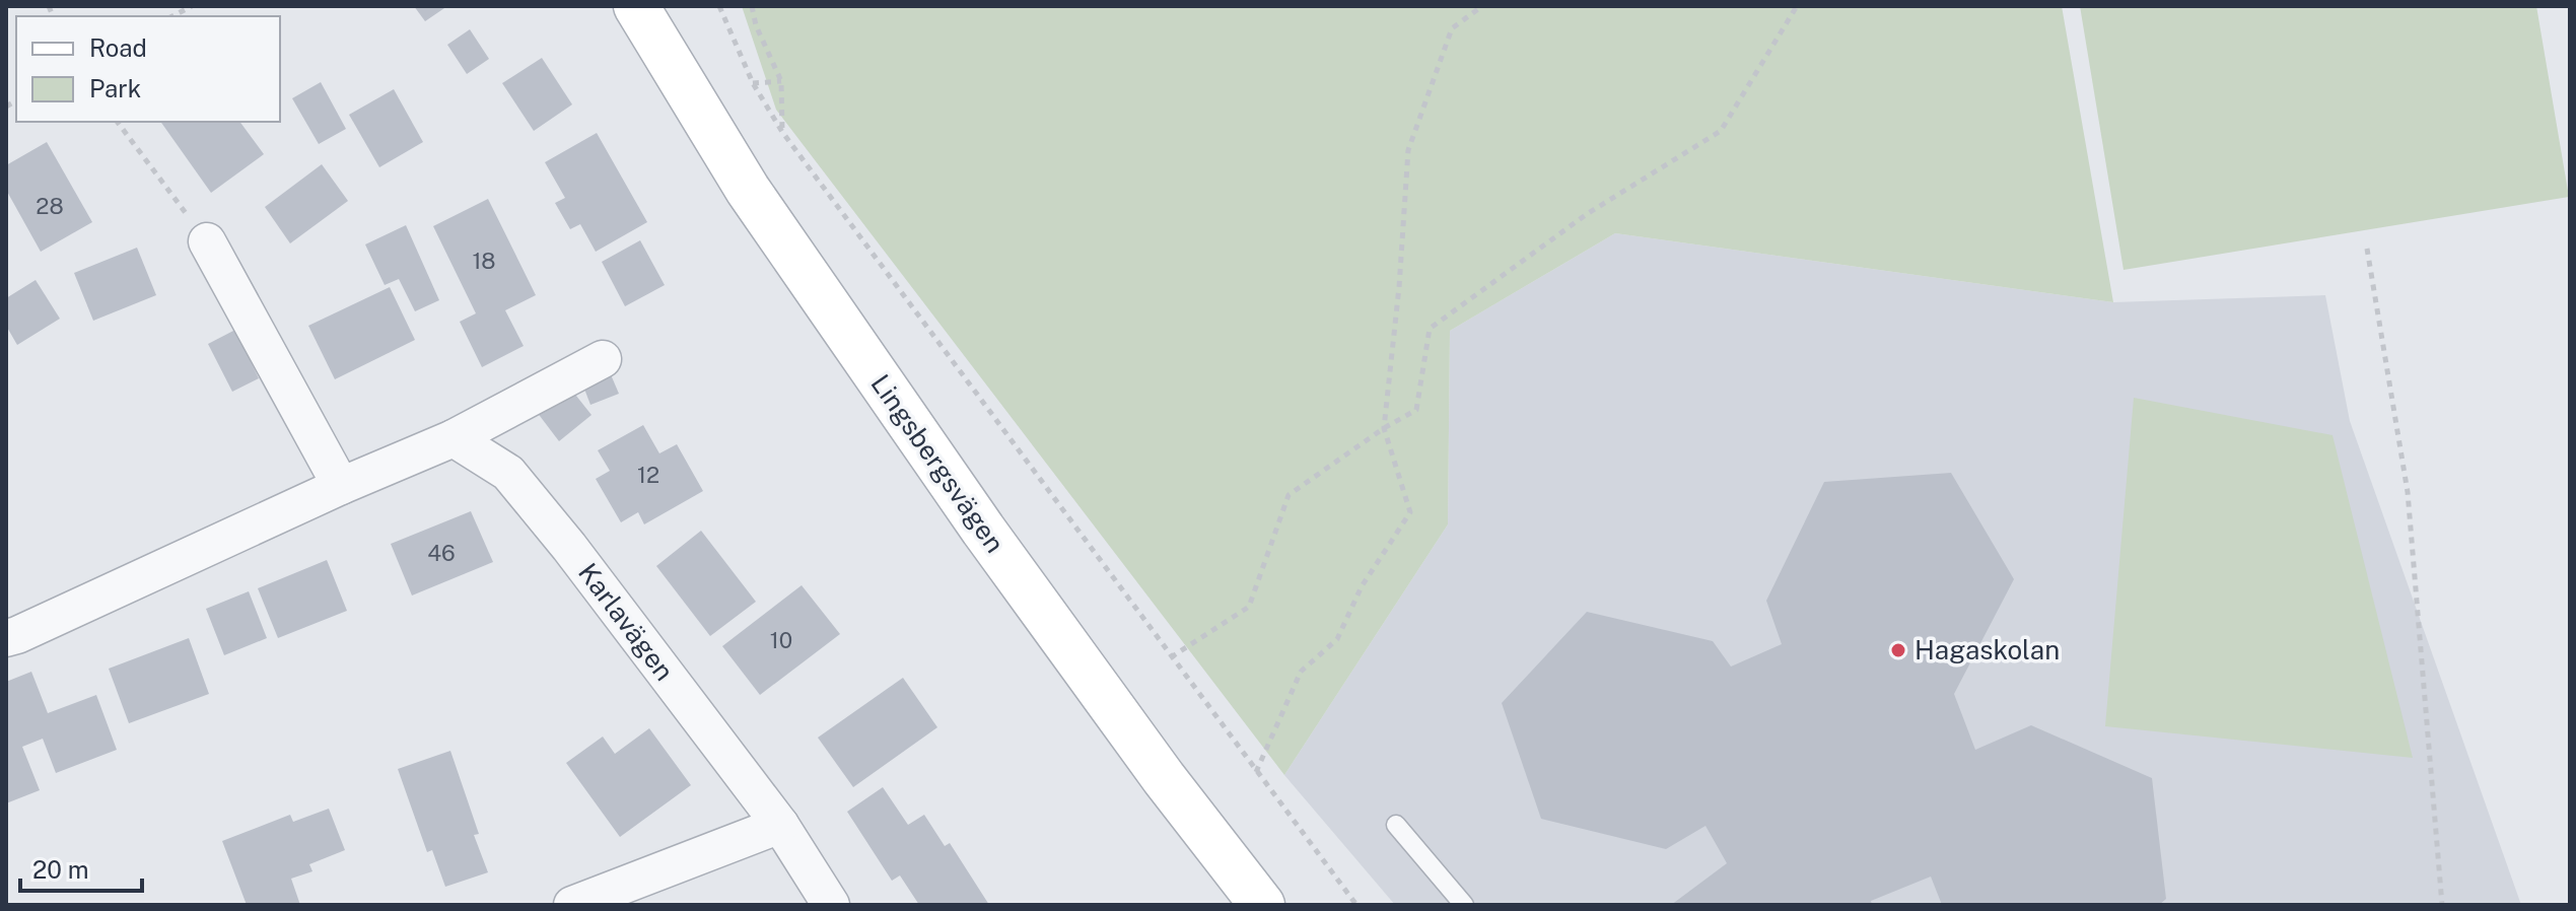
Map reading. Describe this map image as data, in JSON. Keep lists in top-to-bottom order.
{
  "streets": {
    "street": ["Lingsbergsvägen", "Karlavägen"]
  },
  "places": ["Hagaskolan"],
  "house_numbers": [
    "28",
    "18",
    "12",
    "46",
    "10"
  ],
  "legend": ["Road", "Park"],
  "scale_bar": "20 m"
}
